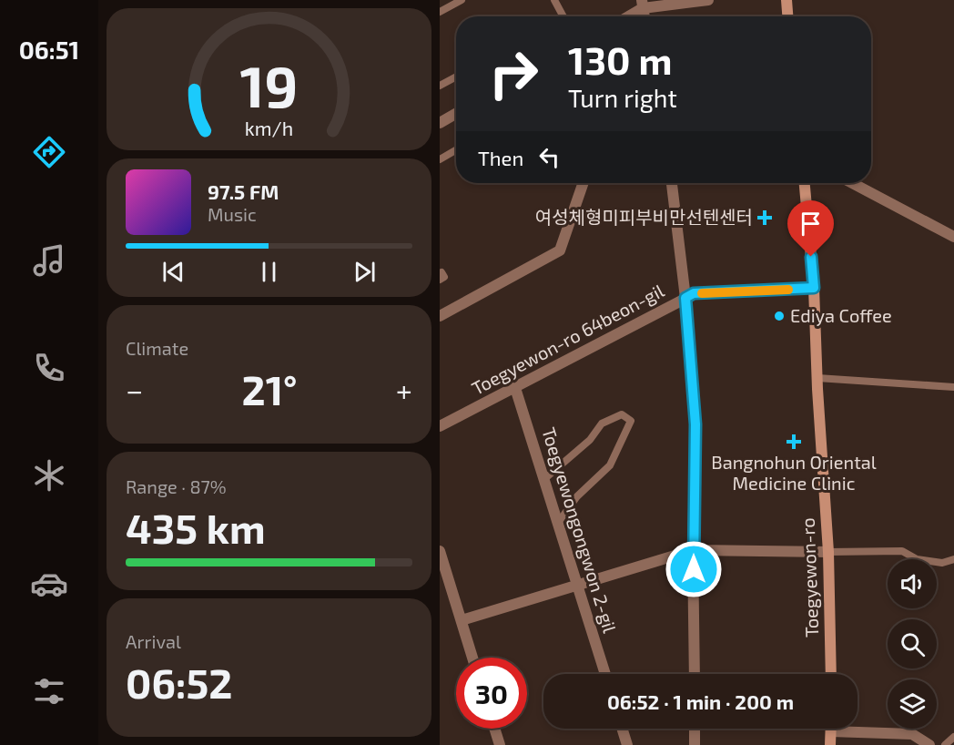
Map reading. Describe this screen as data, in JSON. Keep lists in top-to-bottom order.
{
  "streets": {
    "street": ["Toegyewon-ro 64beon-gil", "Toegyewongongwon 2-gil", "Toegyewon-ro"]
  },
  "crossings": [
    ["Toegyewon-ro 64beon-gil", "Toegyewongongwon 2-gil"],
    ["Toegyewon-ro 64beon-gil", "Toegyewon-ro"]
  ],
  "places": {
    "health": ["여성체형미피부비만선텐센터", "Bangnohun Oriental Medicine Clinic"],
    "other": ["Ediya Coffee"]
  },
  "page": {
    "tabs": "06:51",
    "turn": ["130 m", "Turn right"],
    "then": "Then",
    "song": ["97.5 FM", "Music"],
    "tile": [
      "Climate",
      ["Range · 87%", "435 km"],
      ["Arrival", "06:52"]
    ],
    "heat": ["−", "21°", "+"],
    "limit": "30",
    "trip": "06:52 · 1 min · 200 m",
    "gauge": ["19", "km/h"]
  }
}
